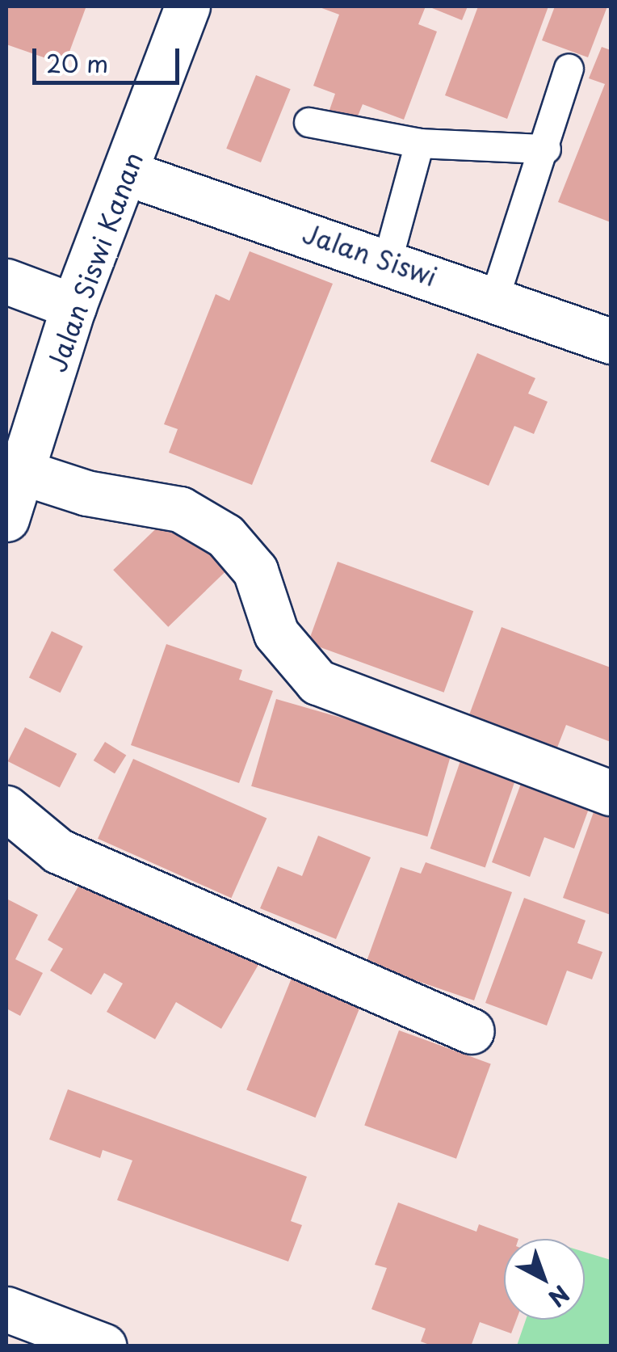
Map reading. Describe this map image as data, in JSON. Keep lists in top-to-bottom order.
{
  "streets": {
    "street": ["Jalan Siswi", "Jalan Siswi Kanan"]
  },
  "crossings": [
    ["Jalan Siswi", "Jalan Siswi Kanan"]
  ],
  "scale_bar": "20 m",
  "north": "bottom right"
}
